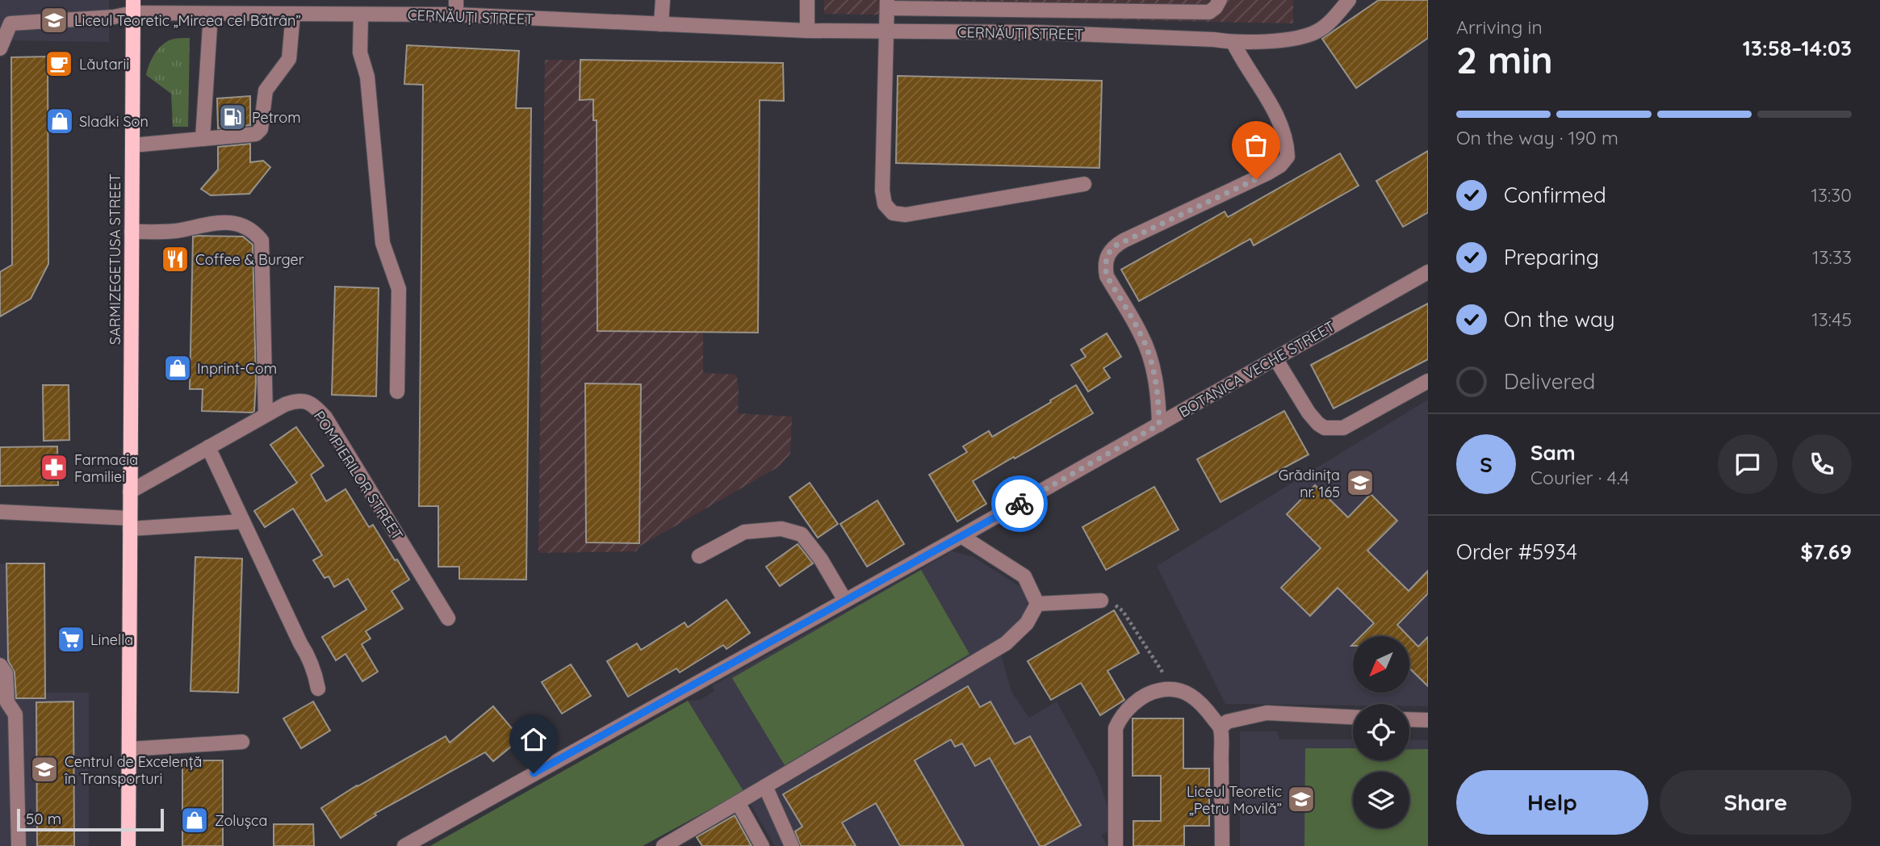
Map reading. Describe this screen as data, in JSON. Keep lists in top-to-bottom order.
{
  "streets": {
    "main road": ["SARMIZEGETUSA STREET"],
    "street": ["CERNĂUȚI STREET", "BOTANICA VECHE STREET", "POMPIERILOR STREET"]
  },
  "crossings": [
    ["CERNĂUȚI STREET", "SARMIZEGETUSA STREET"],
    ["SARMIZEGETUSA STREET", "POMPIERILOR STREET"]
  ],
  "places": {
    "school or university": [
      "Liceul Teoretic „Mircea cel Bătrân”",
      "Grădinița nr. 165",
      "Centrul de Excelență în Transporturi",
      "Liceul Teoretic „Petru Movilă”"
    ],
    "cafe": ["Lăutarii"],
    "fuel station": ["Petrom"],
    "shop": ["Sladki Son", "Inprint-Com", "Zolușca"],
    "restaurant": ["Coffee & Burger"],
    "pharmacy": ["Farmacia Familiei"],
    "supermarket": ["Linella"]
  },
  "scale_bar": "50 m",
  "north": "bottom left",
  "page": {
    "heading": ["2 min", "Arriving in", "13:58–14:03"],
    "panel": [
      "Sam",
      "Courier · 4.4",
      "Order #5934",
      "$7.69"
    ],
    "bar": "On the way · 190 m",
    "list": [
      ["Confirmed", "13:30"],
      ["Preparing", "13:33"],
      ["On the way", "13:45"],
      "Delivered"
    ],
    "round": "S",
    "buttons": ["Help", "Share"],
    "scale": "50 m"
  }
}
